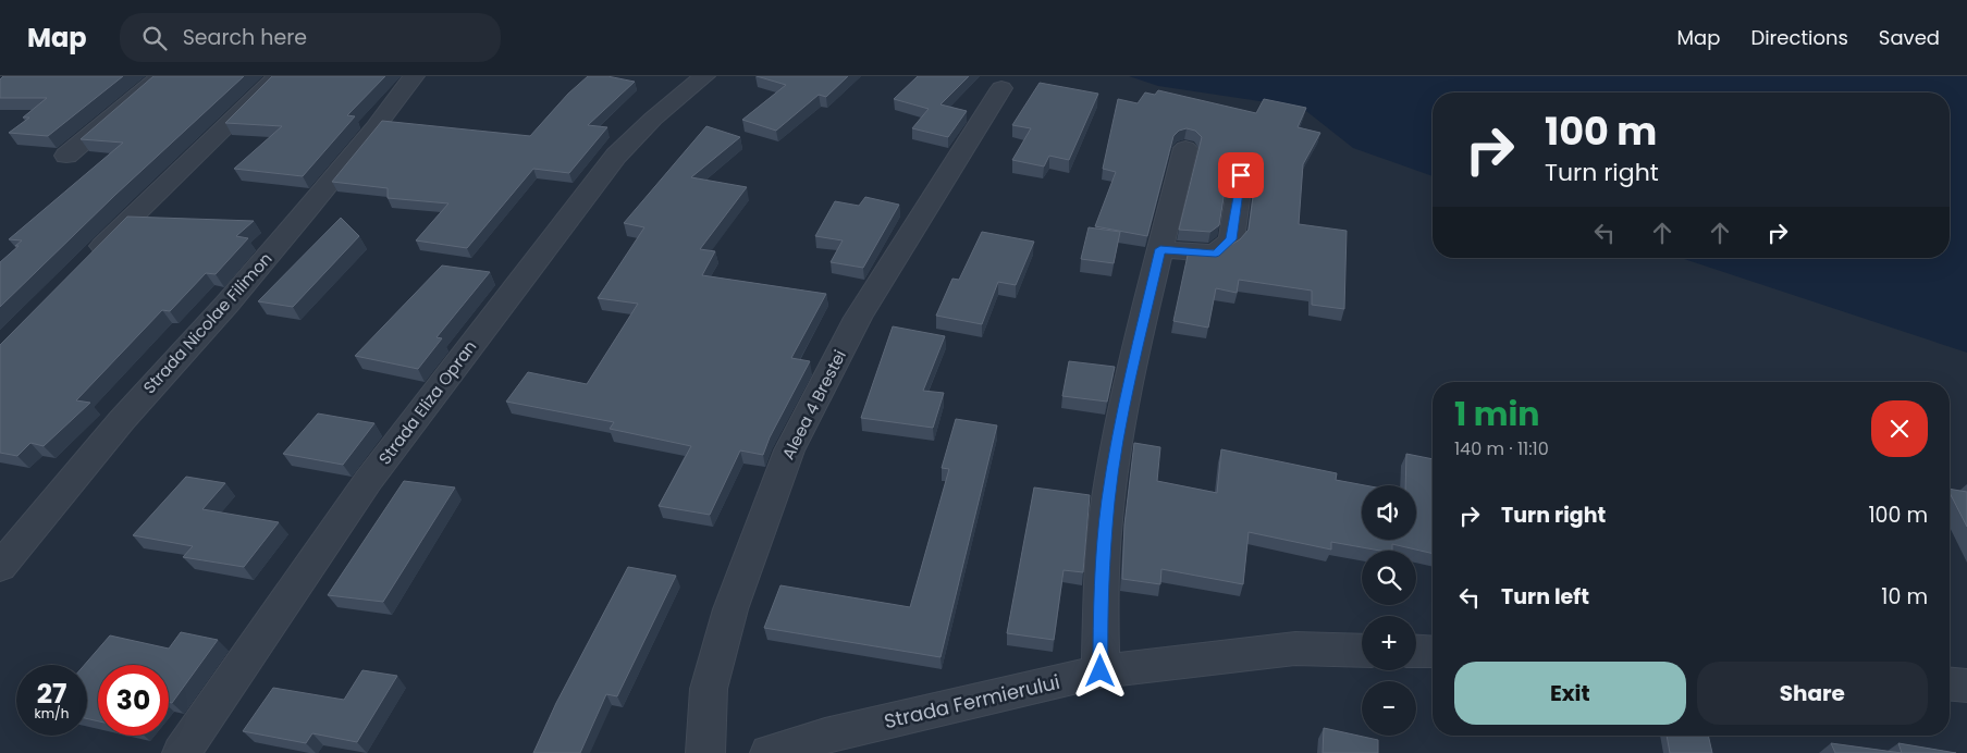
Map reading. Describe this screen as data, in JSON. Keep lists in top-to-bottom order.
{
  "streets": {
    "street": [
      "Strada Nicolae Filimon",
      "Strada Eliza Opran",
      "Aleea 4 Brestei",
      "Strada Fermierului"
    ]
  },
  "page": {
    "header": "Map",
    "search": "Search here",
    "nav": ["Map", "Directions", "Saved"],
    "turn": ["100 m", "Turn right"],
    "heading": ["1 min", "140 m · 11:10"],
    "list": [
      {
        "name": "Turn right",
        "value": "100 m"
      },
      {
        "name": "Turn left",
        "value": "10 m"
      }
    ],
    "map_buttons": ["+", "−"],
    "buttons": ["Exit", "Share"],
    "speed": "27 km/h",
    "limit": "30"
  }
}
